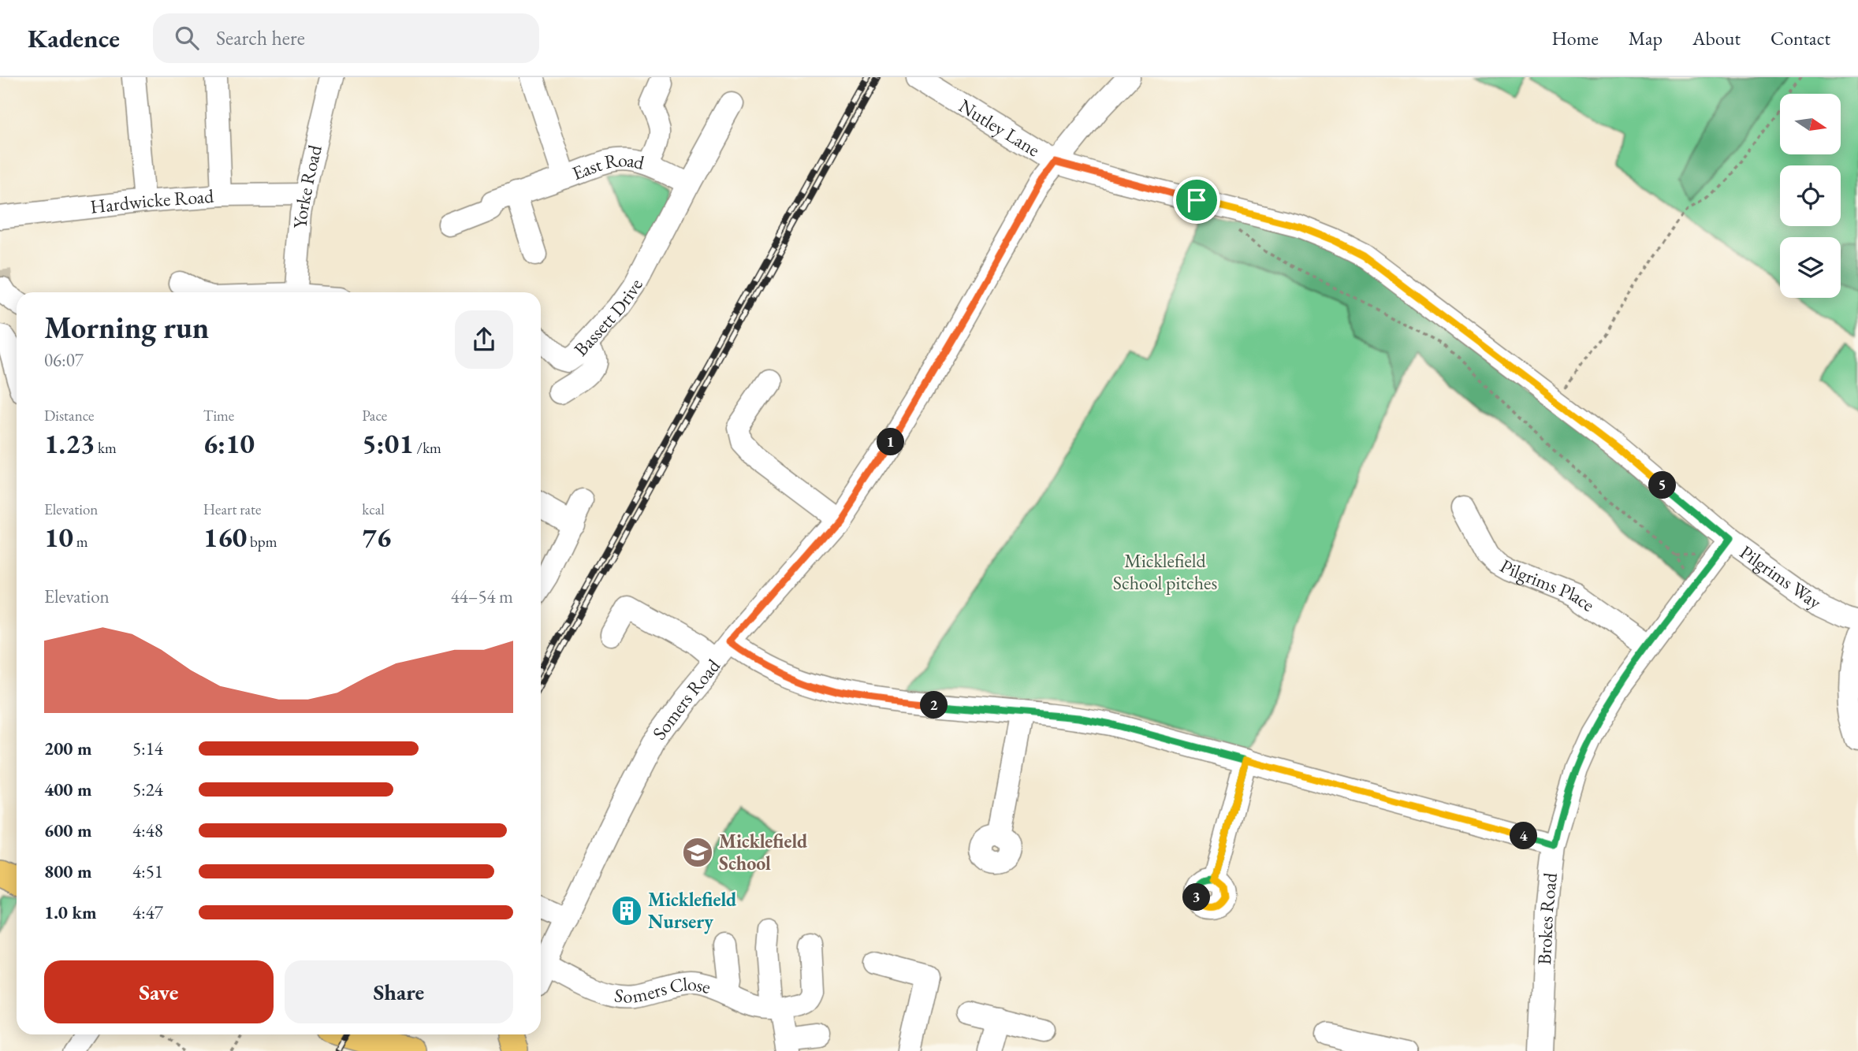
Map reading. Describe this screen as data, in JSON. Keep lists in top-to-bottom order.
{
  "streets": {
    "street": [
      "Nutley Lane",
      "East Road",
      "Yorke Road",
      "Hardwicke Road",
      "Bassett Drive",
      "Pilgrims Way",
      "Pilgrims Place",
      "Somers Road",
      "Brokes Road",
      "Somers Close"
    ]
  },
  "crossings": [
    ["Nutley Lane", "Pilgrims Way"],
    ["Nutley Lane", "Somers Road"],
    ["East Road", "Bassett Drive"],
    ["Yorke Road", "Hardwicke Road"],
    ["Pilgrims Way", "Somers Road"],
    ["Pilgrims Way", "Brokes Road"],
    ["Pilgrims Place", "Brokes Road"]
  ],
  "parks": ["Micklefield School pitches"],
  "places": {
    "school or university": ["Micklefield School"],
    "building": ["Micklefield Nursery"]
  },
  "north": "right",
  "page": {
    "header": "Kadence",
    "search": "Search here",
    "nav": [
      "Home",
      "Map",
      "About",
      "Contact"
    ],
    "heading": ["Morning run", "06:07"],
    "stats": [
      ["Distance", "1.23 km"],
      ["Time", "6:10"],
      ["Pace", "5:01 /km"],
      ["Elevation", "10 m"],
      ["Heart rate", "160 bpm"],
      ["kcal", "76"]
    ],
    "pins": [
      "1",
      "5",
      "2",
      "4",
      "3"
    ],
    "chart": ["Elevation", "44–54 m"],
    "list": [
      {
        "name": "200 m",
        "note": "5:14"
      },
      {
        "name": "400 m",
        "note": "5:24"
      },
      {
        "name": "600 m",
        "note": "4:48"
      },
      {
        "name": "800 m",
        "note": "4:51"
      },
      {
        "name": "1.0 km",
        "note": "4:47"
      }
    ],
    "buttons": ["Save", "Share"]
  }
}
